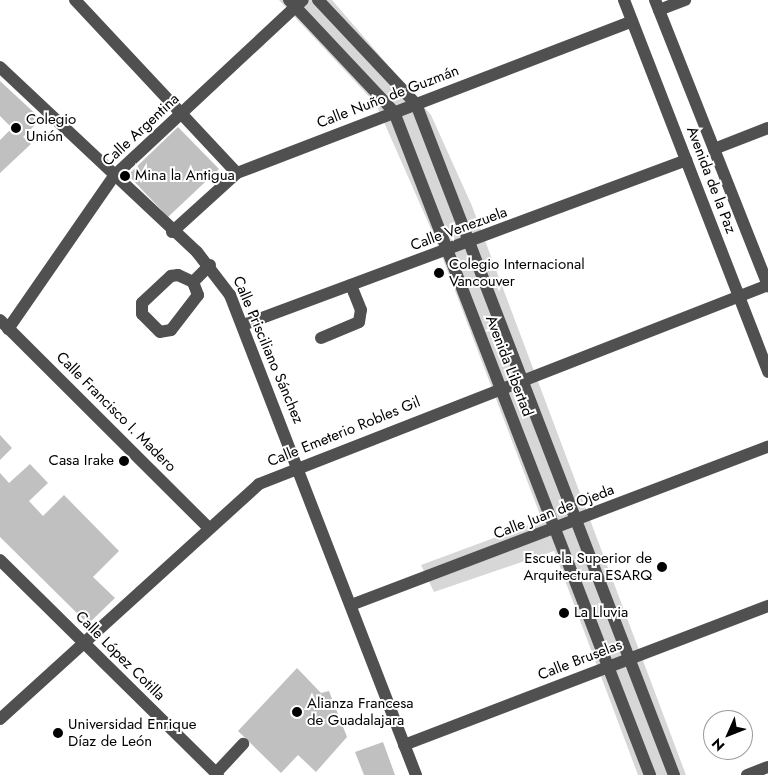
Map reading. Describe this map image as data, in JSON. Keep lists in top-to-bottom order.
{
  "streets": {
    "street": [
      "Calle Nuño de Guzmán",
      "Calle Argentina",
      "Avenida de la Paz",
      "Calle Venezuela",
      "Calle Prisciliano Sánchez",
      "Avenida Libertad",
      "Calle Francisco I. Madero",
      "Calle Emeterio Robles Gil",
      "Calle Juan de Ojeda",
      "Calle López Cotilla",
      "Calle Bruselas"
    ]
  },
  "crossings": [
    ["Calle Nuño de Guzmán", "Avenida de la Paz"],
    ["Calle Nuño de Guzmán", "Calle Prisciliano Sánchez"],
    ["Calle Nuño de Guzmán", "Avenida Libertad"],
    ["Calle Argentina", "Calle Prisciliano Sánchez"],
    ["Calle Argentina", "Avenida Libertad"],
    ["Calle Argentina", "Calle Francisco I. Madero"],
    ["Avenida de la Paz", "Calle Venezuela"],
    ["Avenida de la Paz", "Calle Emeterio Robles Gil"],
    ["Calle Venezuela", "Calle Prisciliano Sánchez"],
    ["Calle Venezuela", "Avenida Libertad"],
    ["Calle Prisciliano Sánchez", "Calle Emeterio Robles Gil"],
    ["Calle Prisciliano Sánchez", "Calle Juan de Ojeda"],
    ["Calle Prisciliano Sánchez", "Calle Bruselas"],
    ["Avenida Libertad", "Calle Emeterio Robles Gil"],
    ["Avenida Libertad", "Calle Juan de Ojeda"],
    ["Avenida Libertad", "Calle Bruselas"],
    ["Calle Francisco I. Madero", "Calle Emeterio Robles Gil"],
    ["Calle Emeterio Robles Gil", "Calle López Cotilla"]
  ],
  "places": [
    "Colegio Unión",
    "Mina la Antigua",
    "Colegio Internacional Vancouver",
    "Casa Irake",
    "Escuela Superior de Arquitectura ESARQ",
    "La Lluvia",
    "Alianza Francesa de Guadalajara",
    "Universidad Enrique Díaz de León"
  ],
  "north": "bottom left"
}
